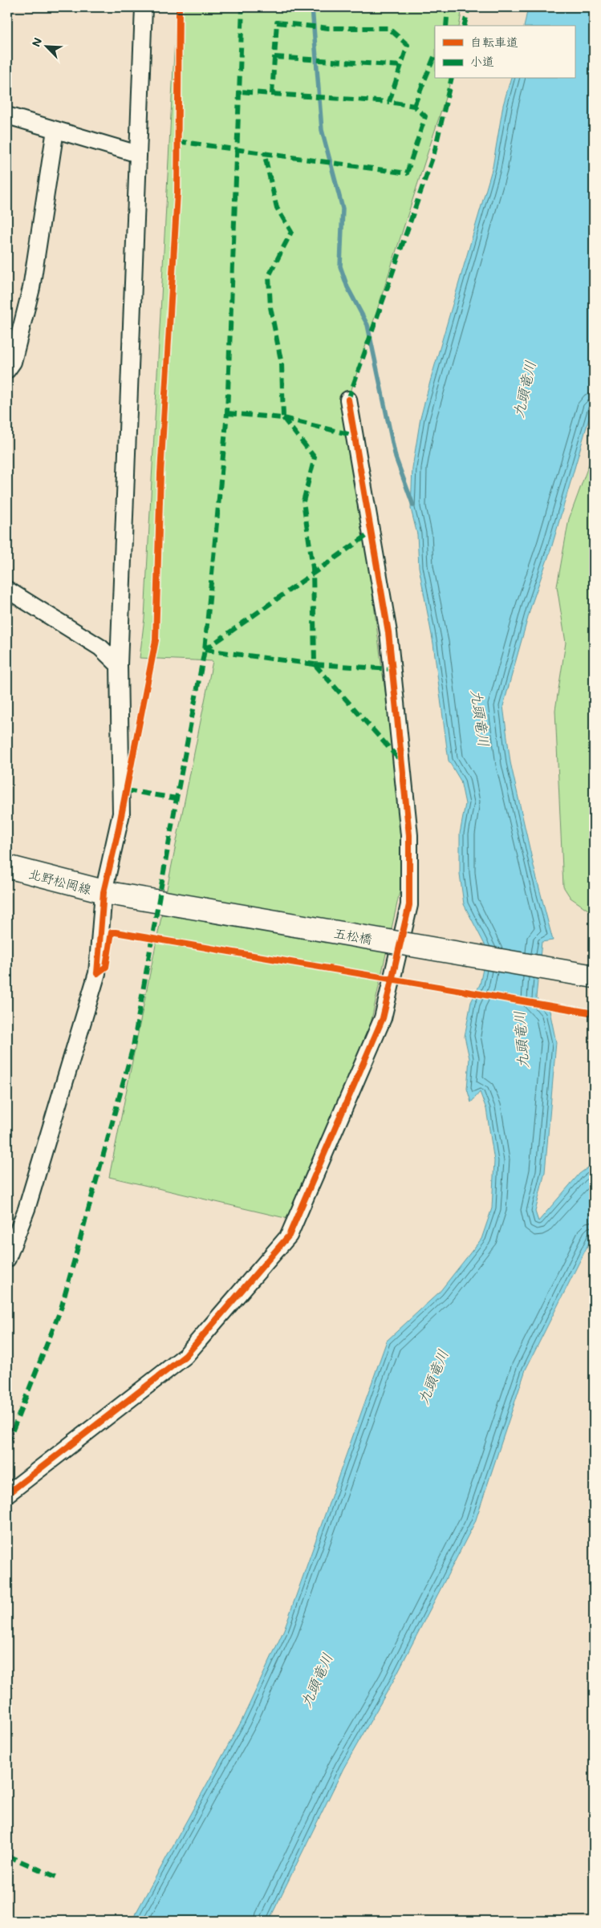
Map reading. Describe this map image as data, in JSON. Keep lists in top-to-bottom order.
{
  "streets": {
    "main road": ["北野松岡線", "五松橋"]
  },
  "crossings": [
    ["北野松岡線", "五松橋"]
  ],
  "water": ["九頭竜川"],
  "legend": ["自転車道", "小道"],
  "north": "top left"
}
